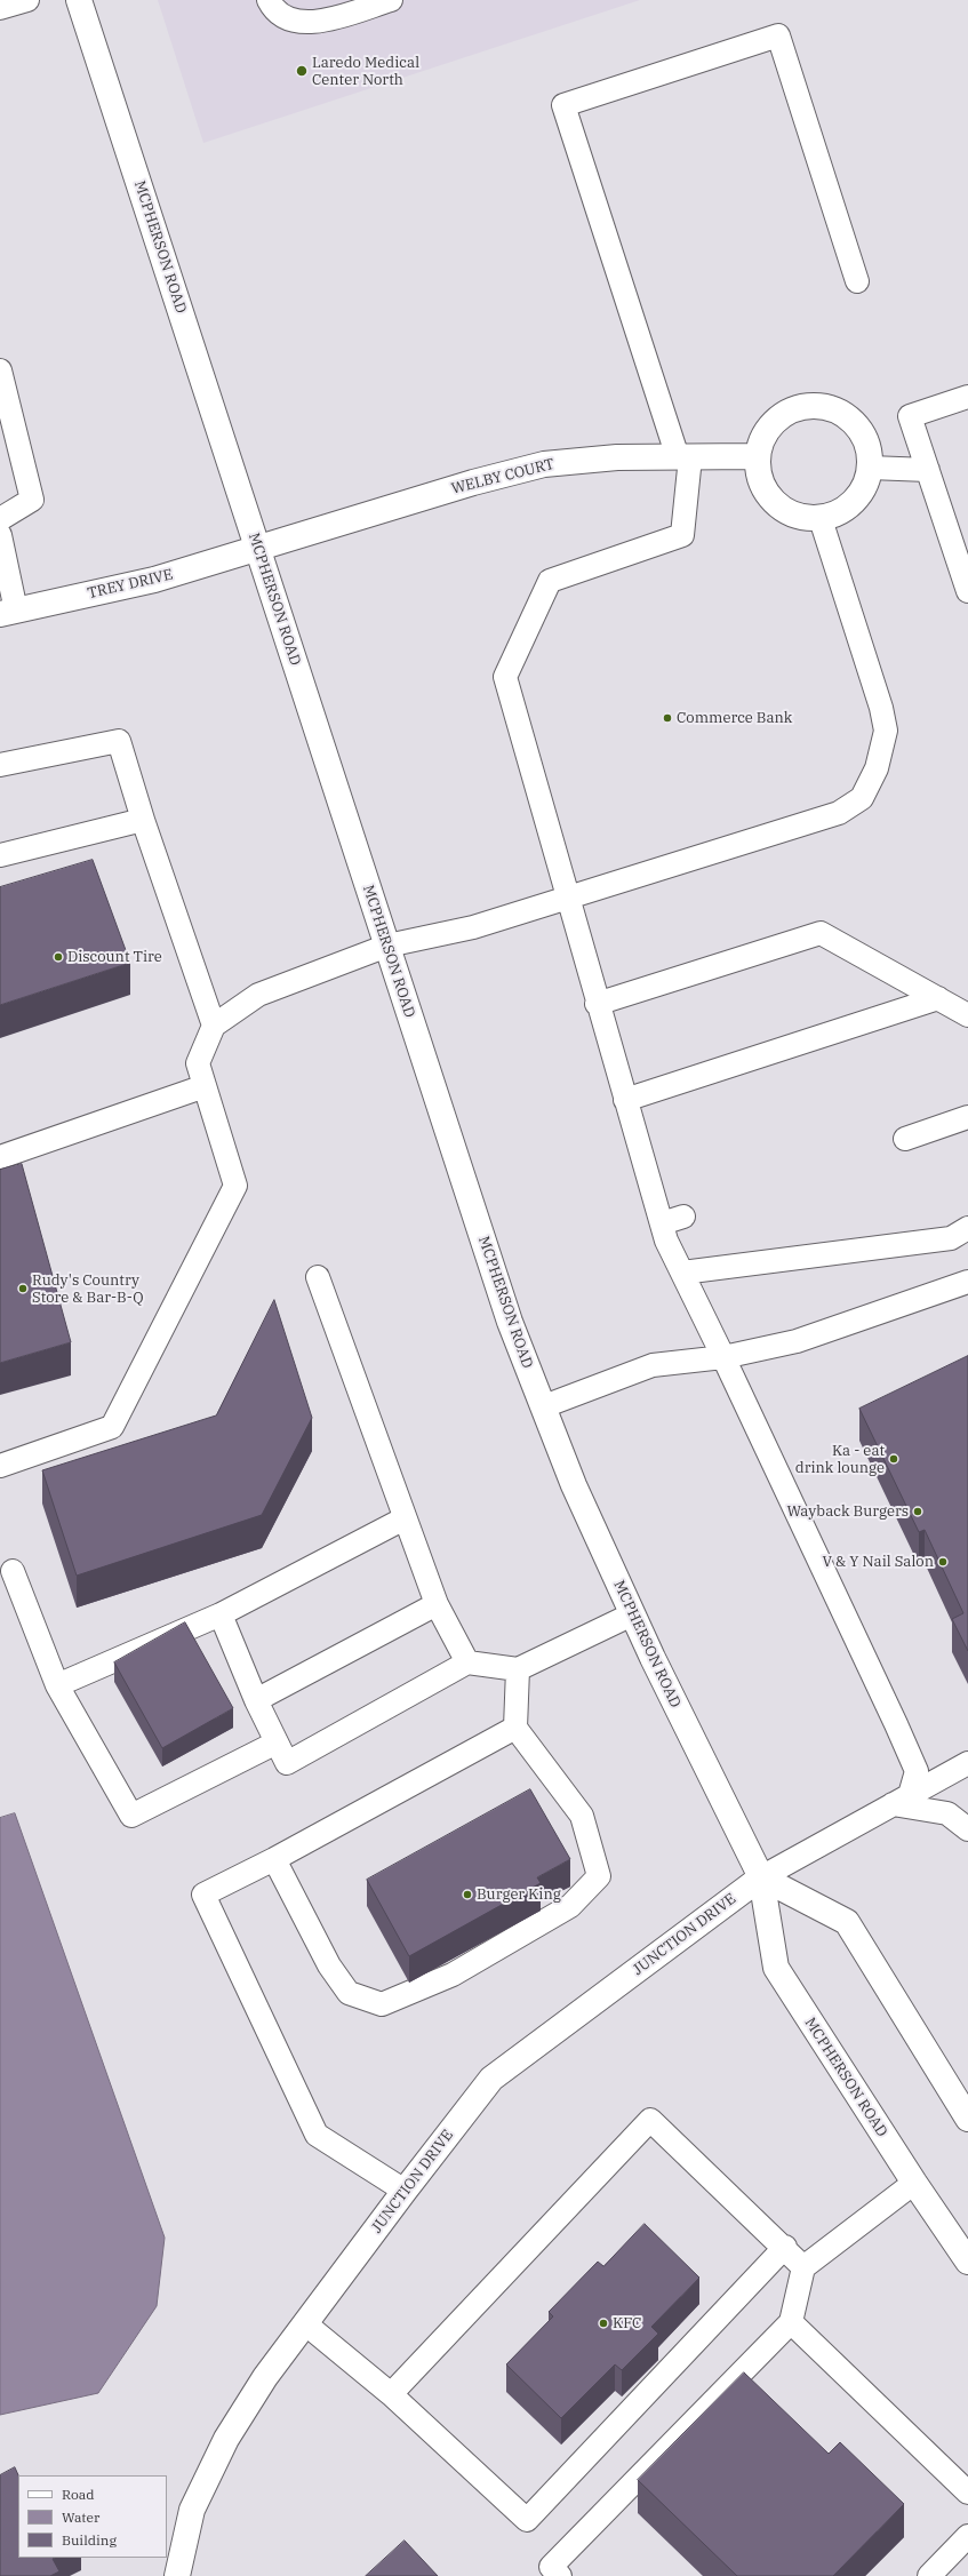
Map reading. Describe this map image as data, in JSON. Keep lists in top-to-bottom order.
{
  "streets": {
    "main road": [
      "MCPHERSON ROAD",
      "WELBY COURT",
      "TREY DRIVE",
      "JUNCTION DRIVE"
    ]
  },
  "crossings": [
    ["MCPHERSON ROAD", "WELBY COURT"],
    ["MCPHERSON ROAD", "TREY DRIVE"],
    ["MCPHERSON ROAD", "JUNCTION DRIVE"],
    ["WELBY COURT", "TREY DRIVE"]
  ],
  "places": [
    "Laredo Medical Center North",
    "Commerce Bank",
    "Discount Tire",
    "Rudy's Country Store & Bar-B-Q",
    "Ka - eat drink lounge",
    "Wayback Burgers",
    "V & Y Nail Salon",
    "Burger King",
    "KFC"
  ],
  "legend": ["Road", "Water", "Building"]
}
